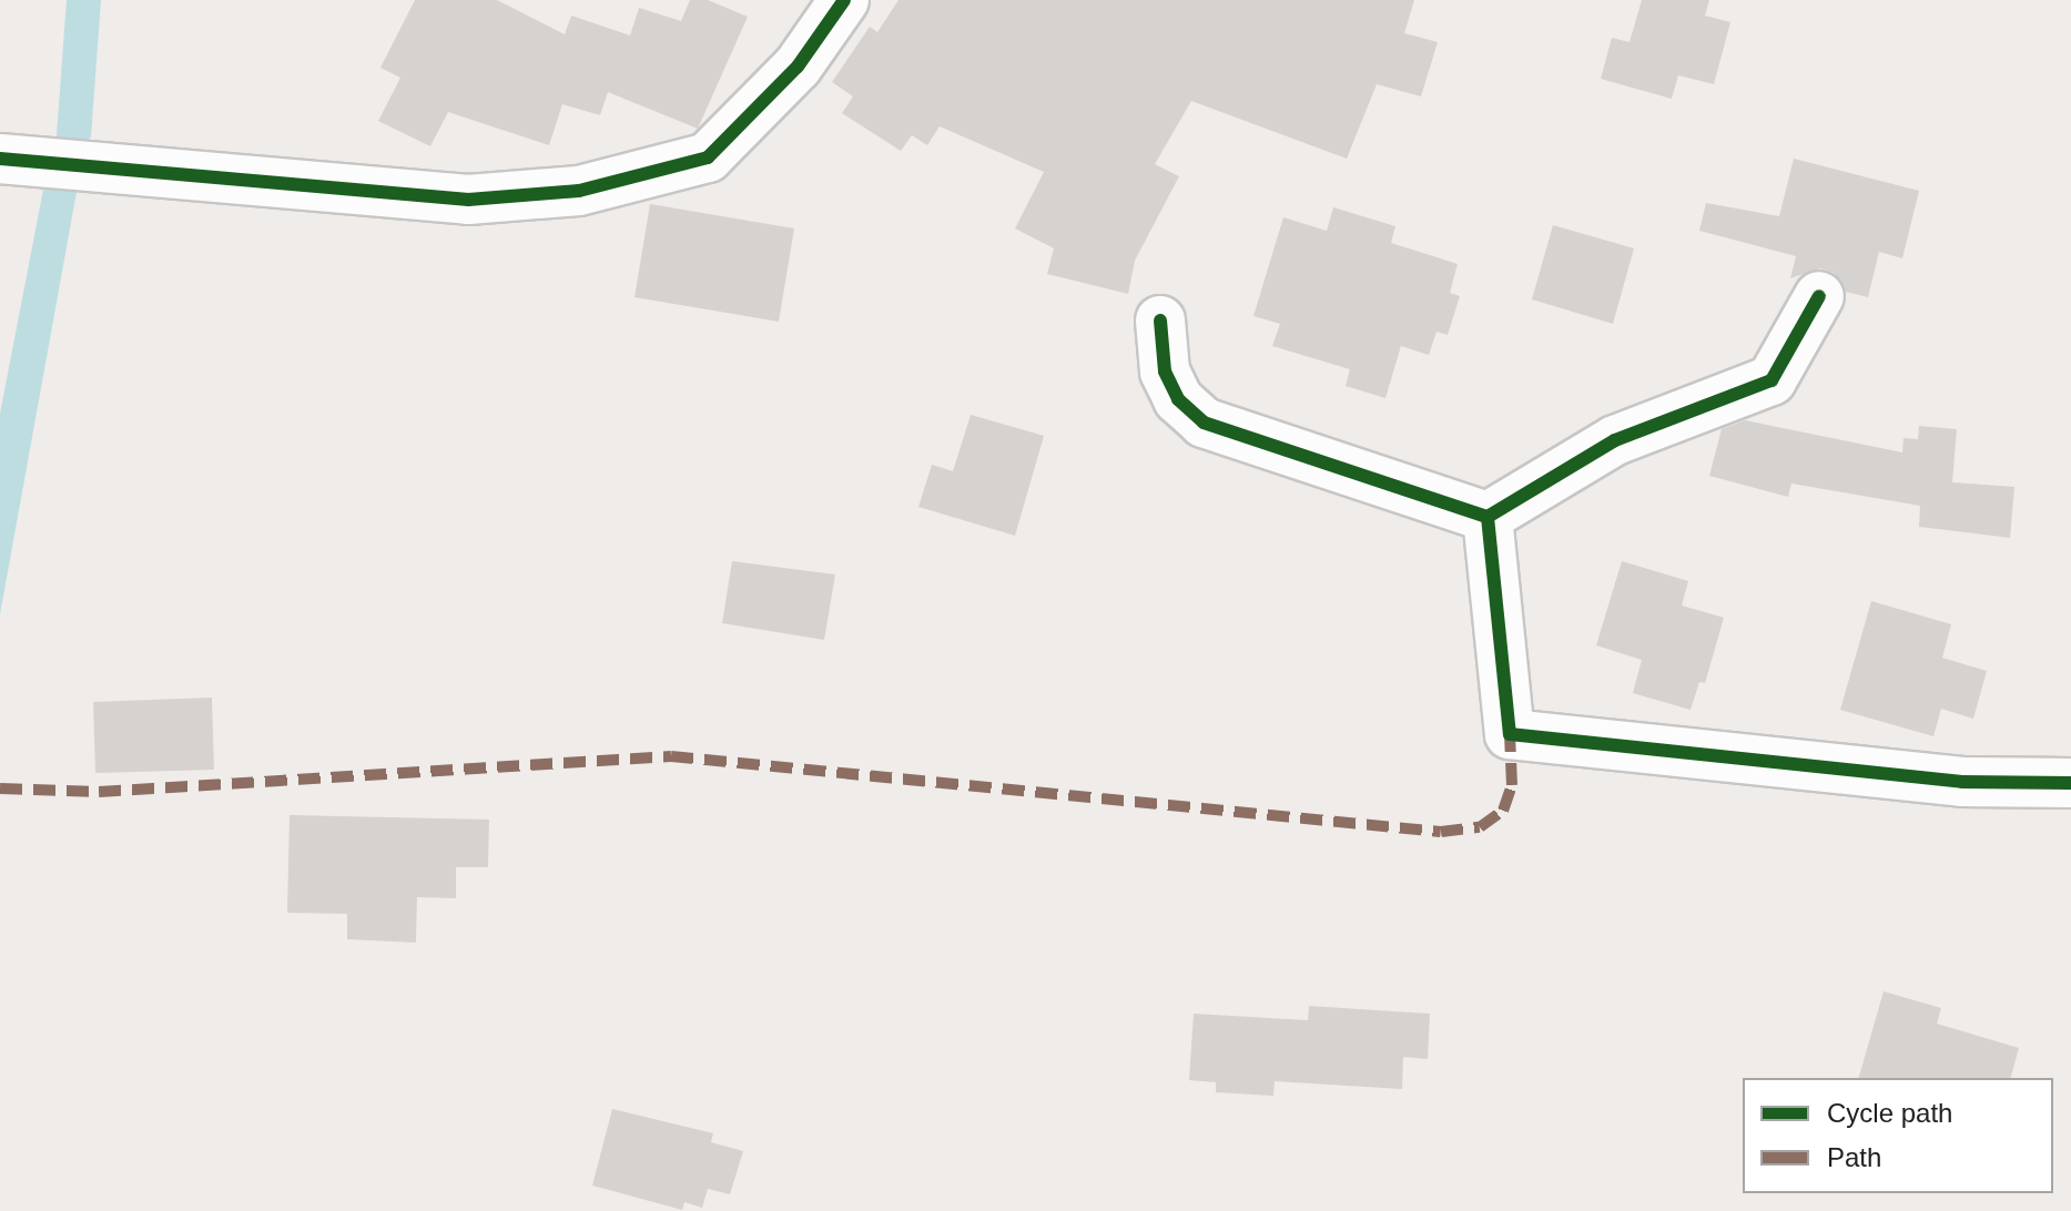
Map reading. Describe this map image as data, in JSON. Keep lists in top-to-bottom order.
{
  "legend": ["Cycle path", "Path"]
}
